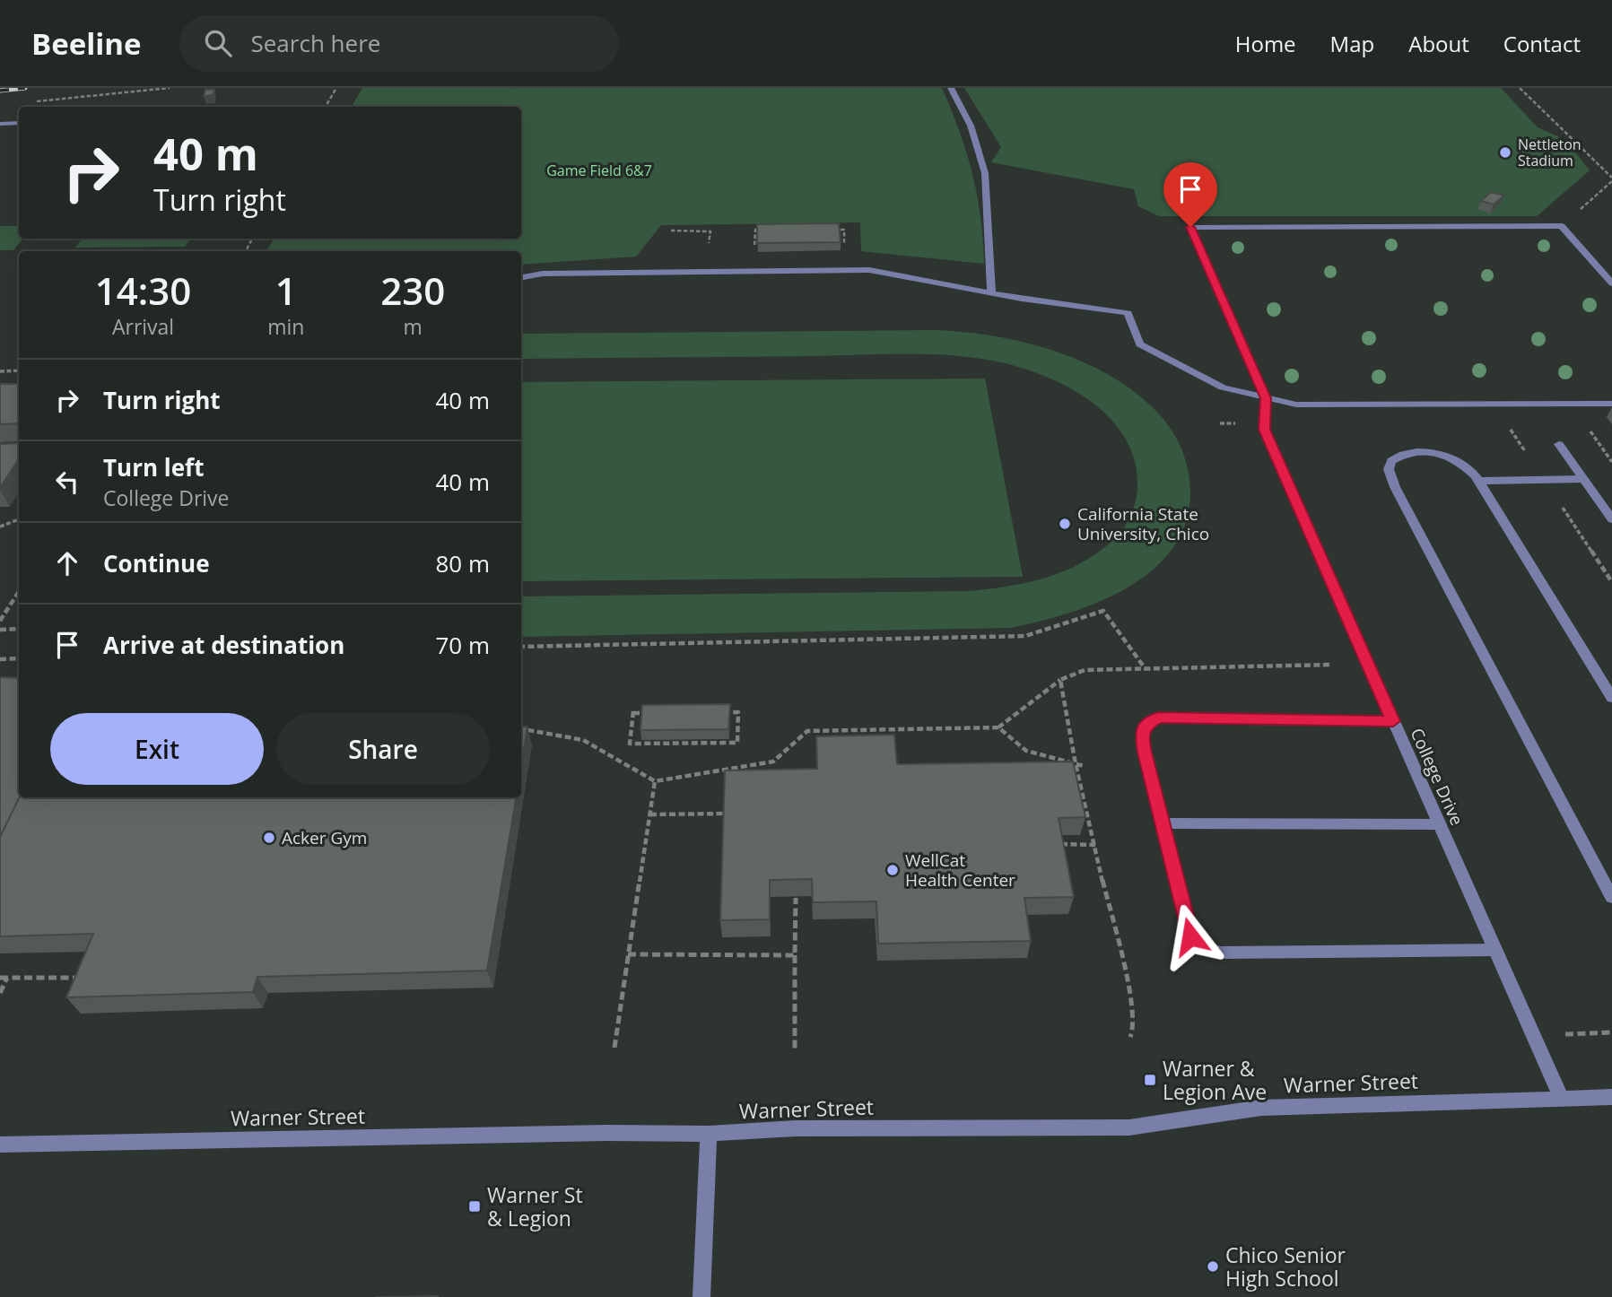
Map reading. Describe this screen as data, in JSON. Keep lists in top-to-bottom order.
{
  "streets": {
    "street": ["College Drive", "Warner Street"]
  },
  "crossings": [
    ["College Drive", "Warner Street"]
  ],
  "parks": ["Game Field 6&7"],
  "places": {
    "other": [
      "Nettleton Stadium",
      "California State University, Chico",
      "Acker Gym",
      "WellCat Health Center",
      "Chico Senior High School"
    ],
    "transit": ["Warner & Legion Ave", "Warner St & Legion"]
  },
  "page": {
    "header": "Beeline",
    "search": "Search here",
    "nav": [
      "Home",
      "Map",
      "About",
      "Contact"
    ],
    "turn": ["40 m", "Turn right"],
    "eta": [
      "14:30",
      "Arrival",
      "1",
      "min",
      "230",
      "m"
    ],
    "list": [
      {
        "name": "Turn right",
        "value": "40 m"
      },
      {
        "name": "Turn left",
        "note": "College Drive",
        "value": "40 m"
      },
      {
        "name": "Continue",
        "value": "80 m"
      },
      {
        "name": "Arrive at destination",
        "value": "70 m"
      }
    ],
    "buttons": ["Exit", "Share"]
  }
}
